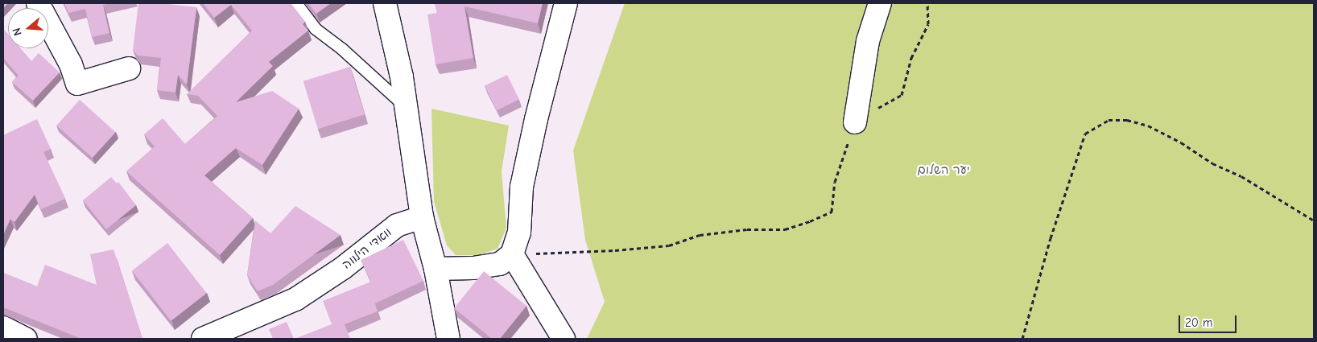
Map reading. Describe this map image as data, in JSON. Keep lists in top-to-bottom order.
{
  "streets": {
    "street": ["וואדי הילווה"]
  },
  "parks": ["יער השלום"],
  "scale_bar": "20 m",
  "north": "left"
}
